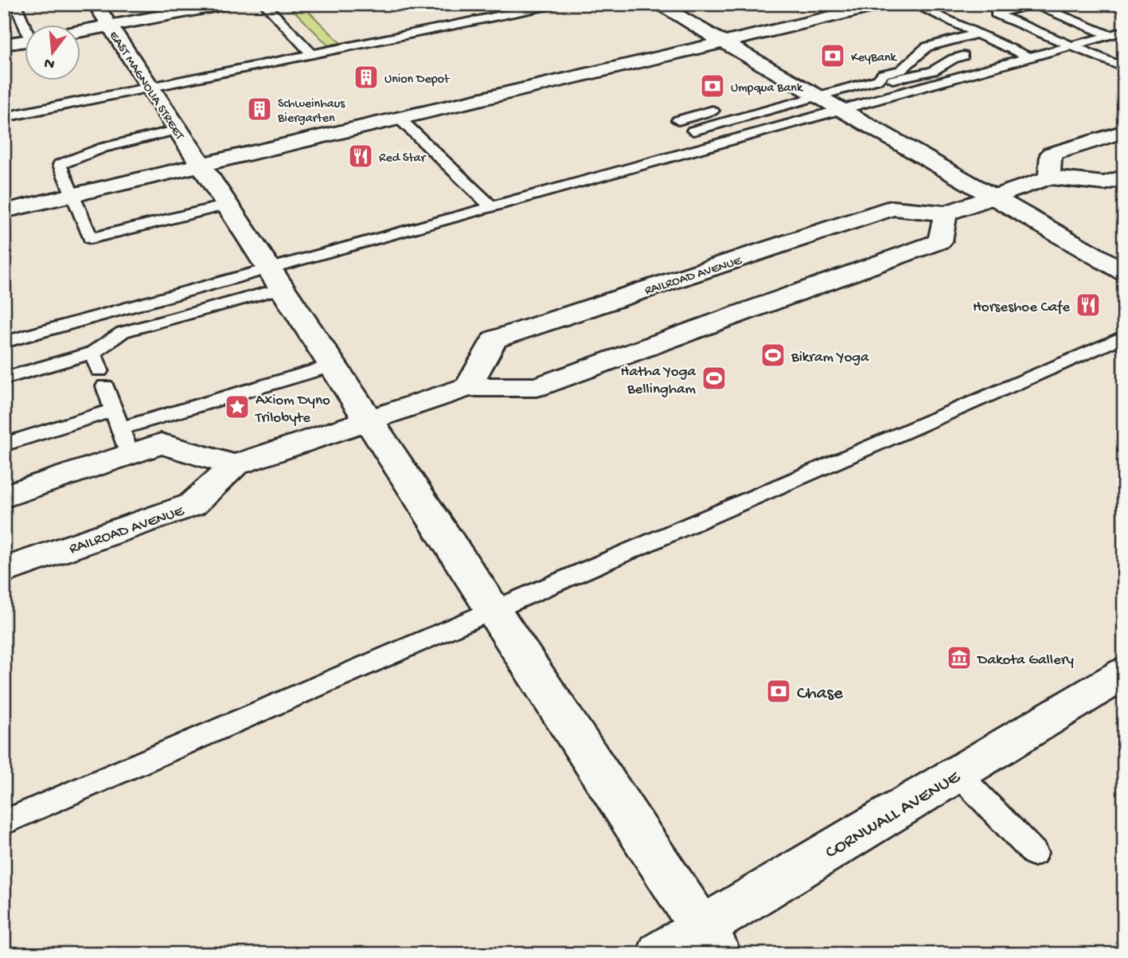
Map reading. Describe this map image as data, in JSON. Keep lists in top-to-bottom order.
{
  "streets": {
    "street": ["EAST MAGNOLIA STREET", "RAILROAD AVENUE", "CORNWALL AVENUE"]
  },
  "crossings": [
    ["EAST MAGNOLIA STREET", "RAILROAD AVENUE"],
    ["EAST MAGNOLIA STREET", "CORNWALL AVENUE"]
  ],
  "places": {
    "bank": ["KeyBank", "Umpqua Bank", "Chase"],
    "building": ["Union Depot", "Schweinhaus Biergarten"],
    "restaurant": ["Red Star", "Horseshoe Cafe"],
    "sports": ["Bikram Yoga", "Hatha Yoga Bellingham"],
    "place": ["Axiom Dyno Trilobyte"],
    "museum": ["Dakota Gallery"]
  },
  "north": "bottom"
}
